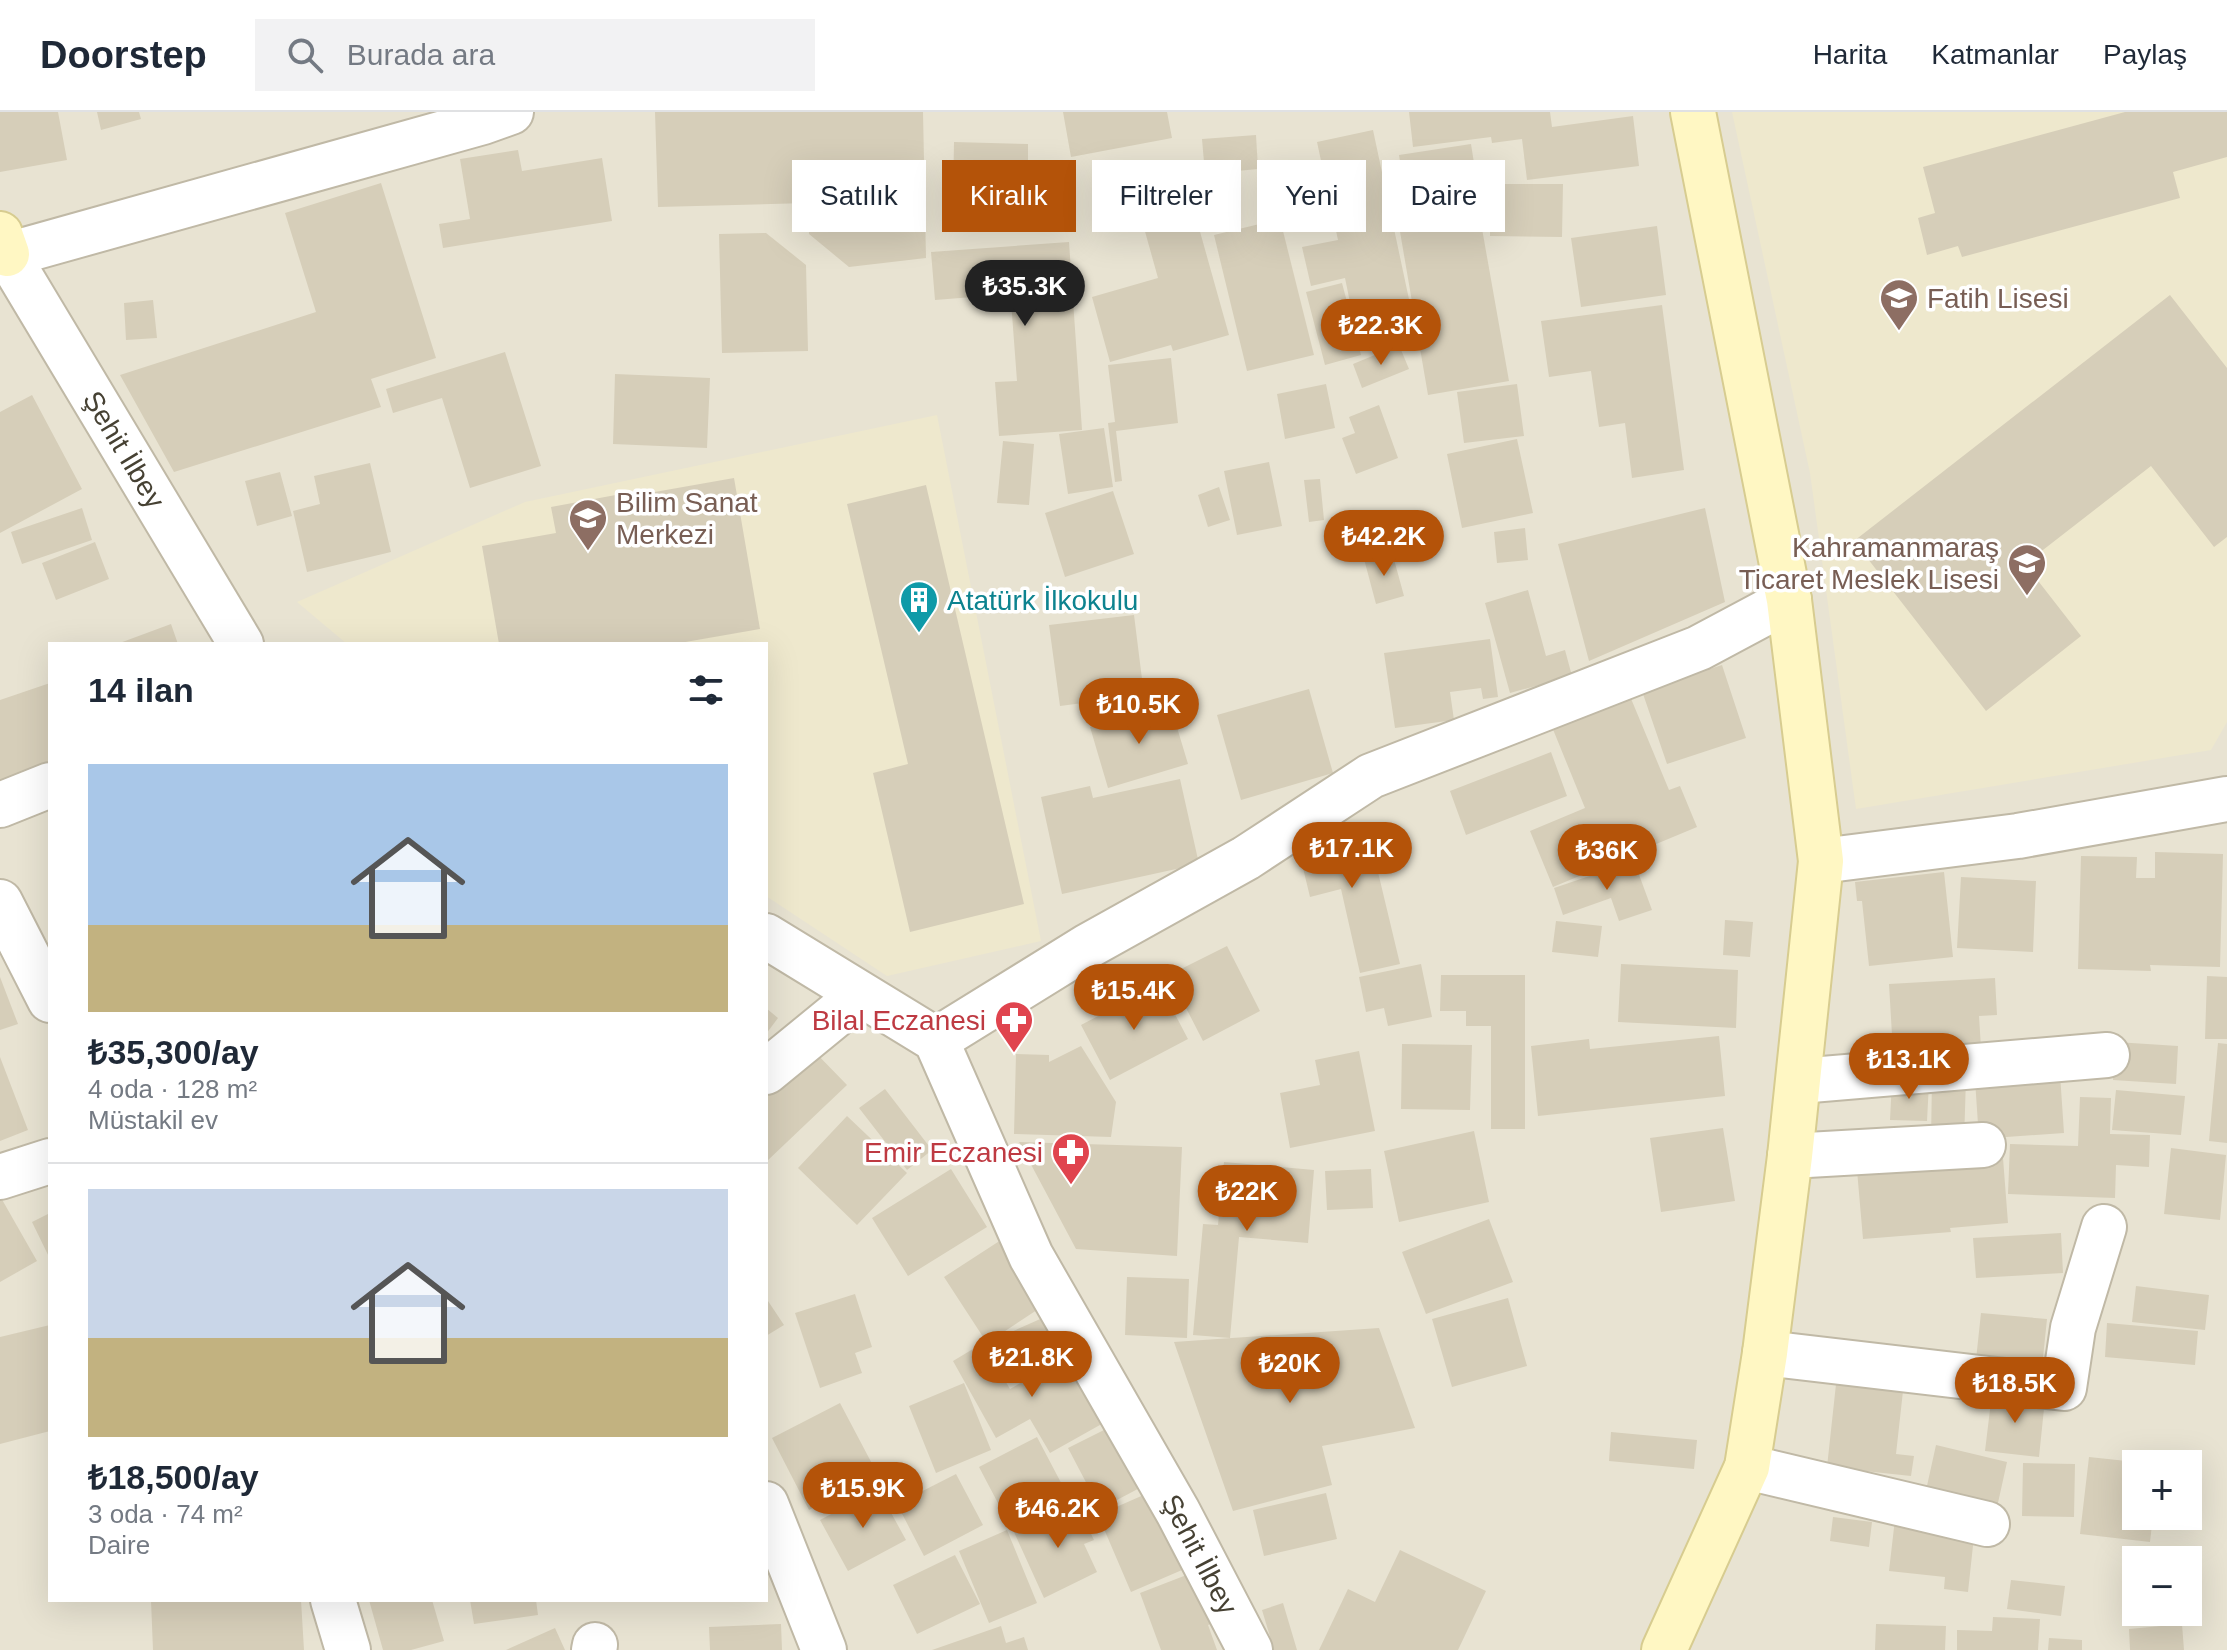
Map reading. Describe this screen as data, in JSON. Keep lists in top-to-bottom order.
{
  "streets": {
    "street": ["Şehit İlbey"]
  },
  "places": {
    "school or university": ["Fatih Lisesi", "Bilim Sanat Merkezi", "Kahramanmaraş Ticaret Meslek Lisesi"],
    "building": ["Atatürk İlkokulu"],
    "pharmacy": ["Bilal Eczanesi", "Emir Eczanesi"]
  },
  "page": {
    "header": "Doorstep",
    "search": "Burada ara",
    "nav": ["Harita", "Katmanlar", "Paylaş"],
    "chip": [
      "Satılık",
      "Kiralık",
      "Filtreler",
      "Yeni",
      "Daire"
    ],
    "price": [
      "₺35.3K",
      "₺22.3K",
      "₺42.2K",
      "₺10.5K",
      "₺17.1K",
      "₺36K",
      "₺15.4K",
      "₺13.1K",
      "₺22K",
      "₺21.8K",
      "₺20K",
      "₺18.5K",
      "₺15.9K",
      "₺46.2K"
    ],
    "heading": "14 ilan",
    "list": [
      {
        "name": "₺35,300/ay",
        "note": "4 oda · 128 m² · Müstakil ev"
      },
      {
        "name": "₺18,500/ay",
        "note": "3 oda · 74 m² · Daire"
      }
    ],
    "map_buttons": ["+", "−"]
  }
}
